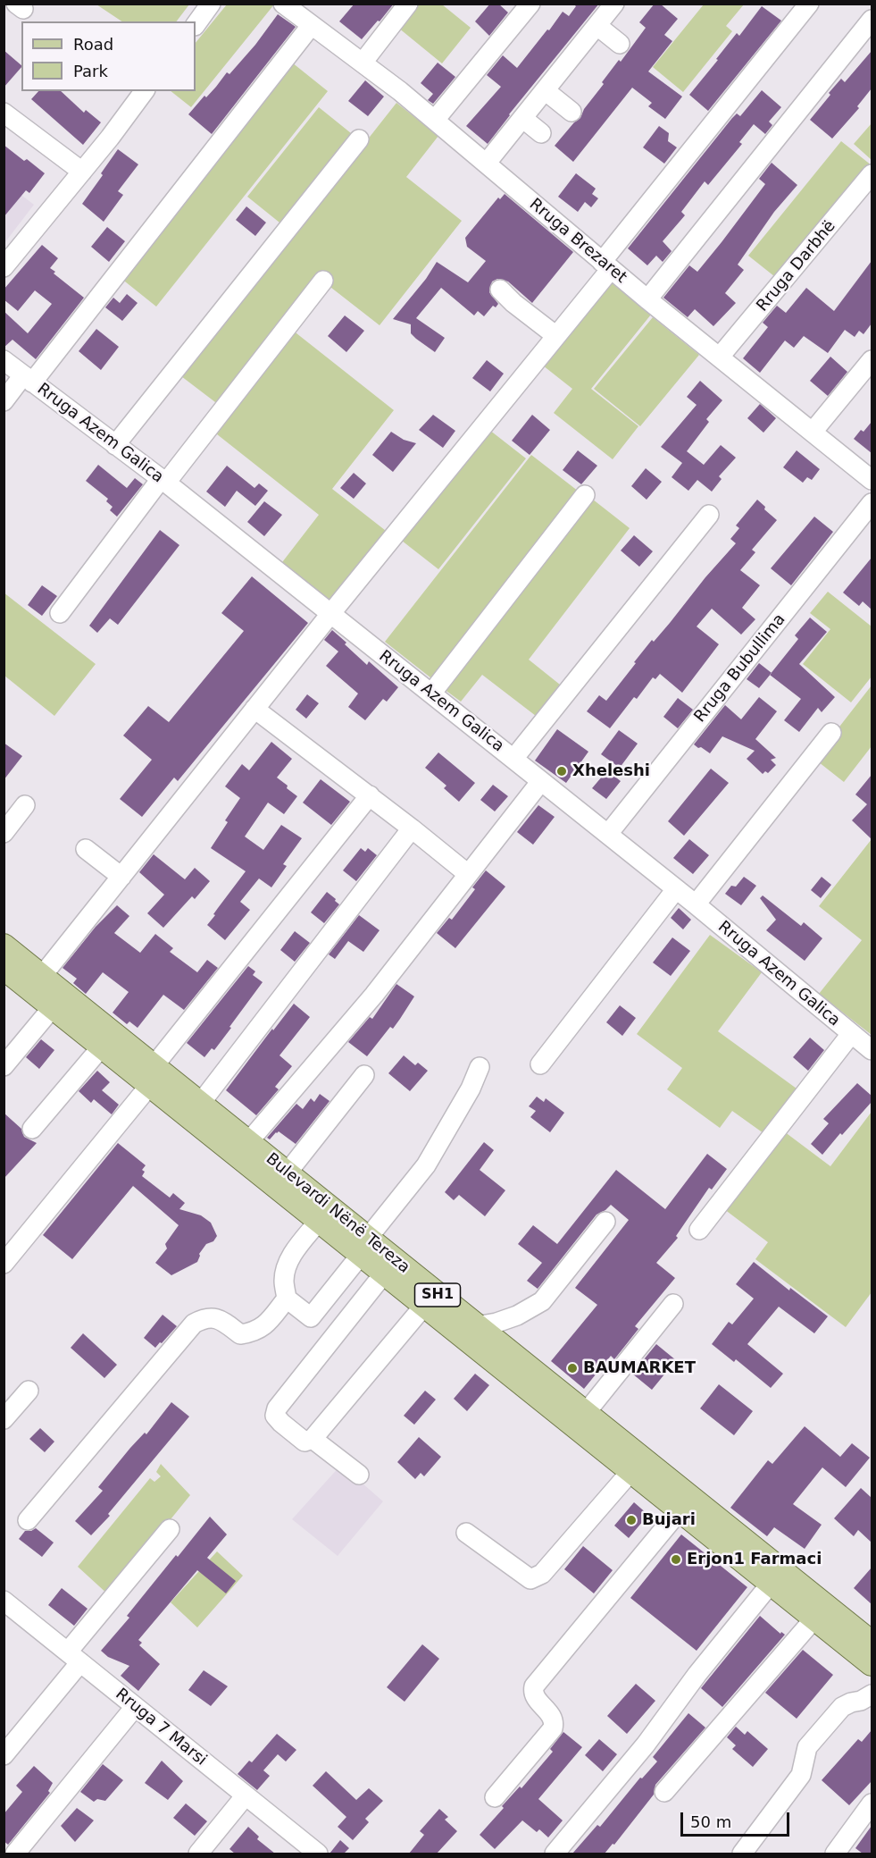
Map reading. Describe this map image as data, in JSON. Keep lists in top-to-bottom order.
{
  "streets": {
    "main road": ["Bulevardi Nënë Tereza", "SH1"],
    "street": [
      "Rruga Brezaret",
      "Rruga Darbhë",
      "Rruga Azem Galica",
      "Rruga Bubullima",
      "Rruga 7 Marsi"
    ]
  },
  "crossings": [
    ["Rruga Brezaret", "Rruga Darbhë"],
    ["Rruga Azem Galica", "Rruga Bubullima"]
  ],
  "places": [
    "Xheleshi",
    "BAUMARKET",
    "Bujari",
    "Erjon1 Farmaci"
  ],
  "legend": ["Road", "Park"],
  "scale_bar": "50 m"
}
